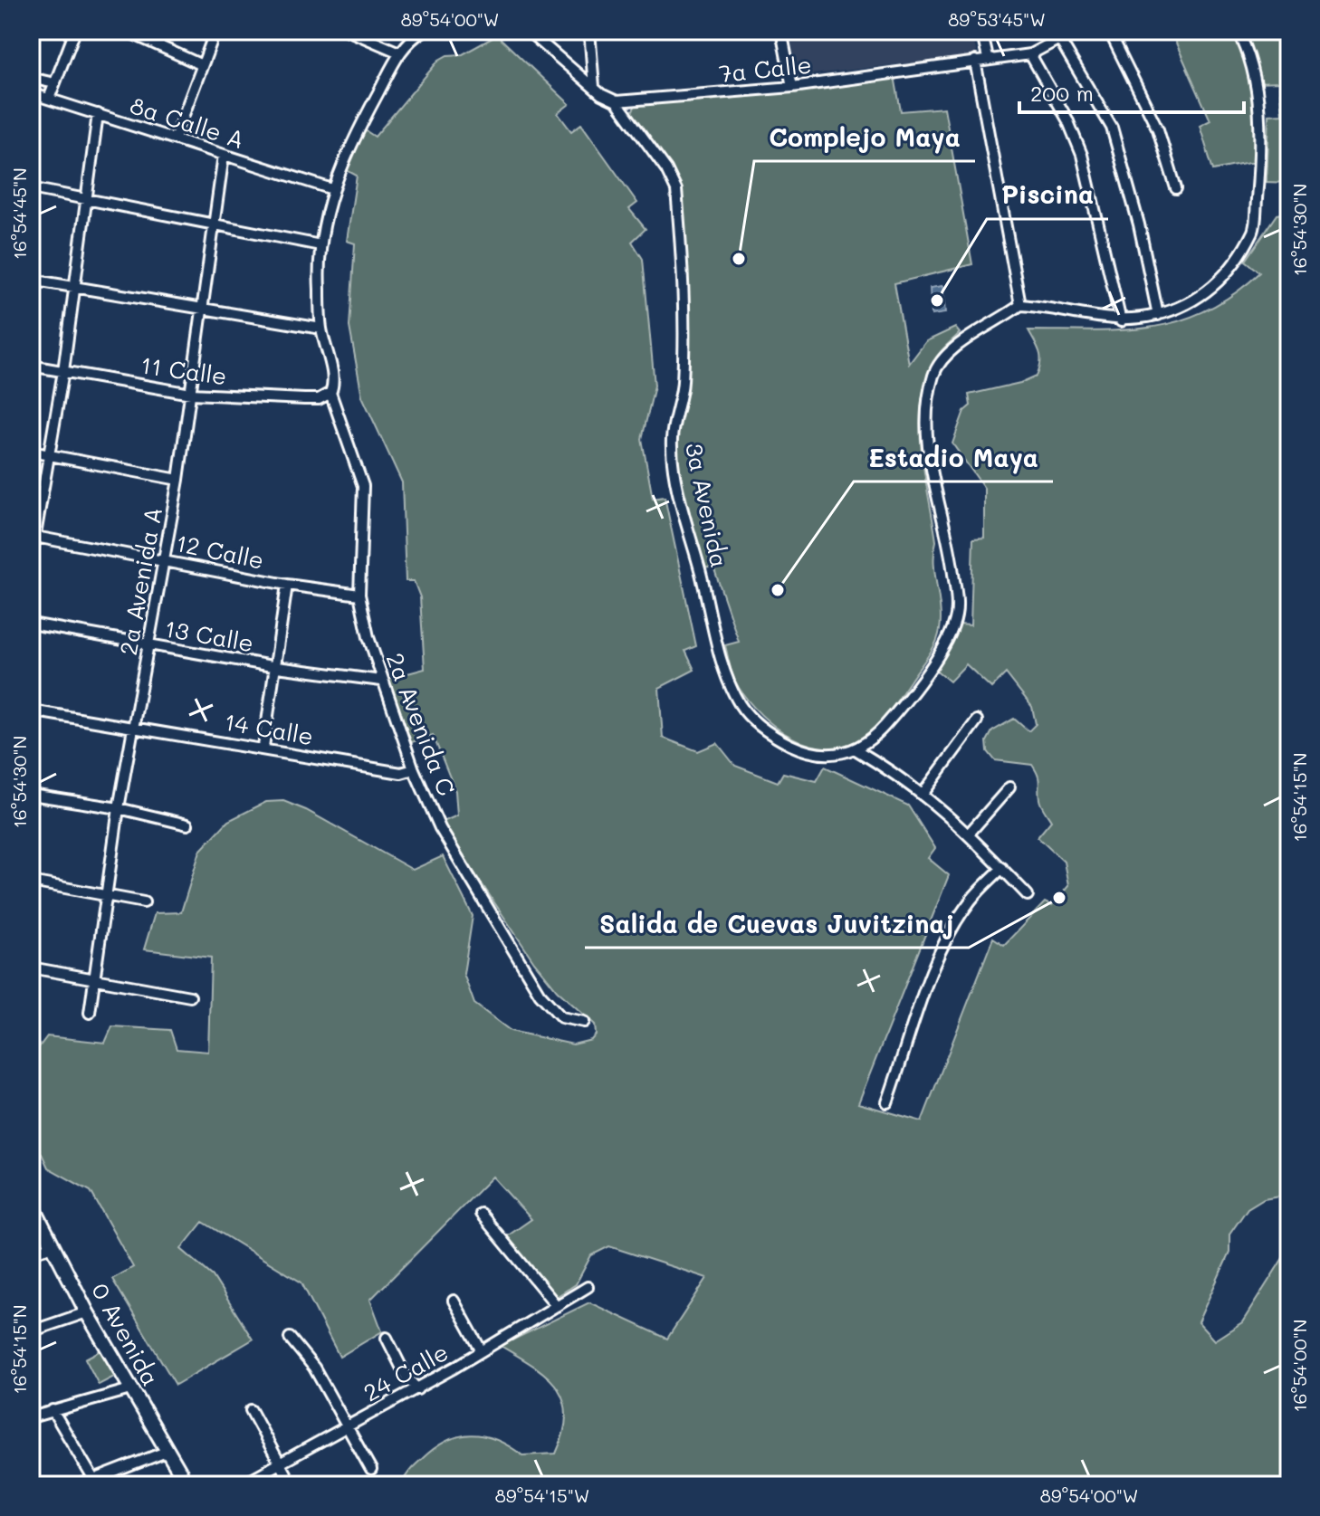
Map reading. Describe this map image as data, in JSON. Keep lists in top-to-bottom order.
{
  "streets": {
    "street": [
      "7a Calle",
      "8a Calle A",
      "11 Calle",
      "3a Avenida",
      "12 Calle",
      "2a Avenida A",
      "13 Calle",
      "2a Avenida C",
      "14 Calle",
      "0 Avenida",
      "24 Calle"
    ]
  },
  "crossings": [
    ["7a Calle", "3a Avenida"],
    ["8a Calle A", "2a Avenida A"],
    ["8a Calle A", "2a Avenida C"],
    ["11 Calle", "2a Avenida A"],
    ["11 Calle", "2a Avenida C"],
    ["12 Calle", "2a Avenida A"],
    ["12 Calle", "2a Avenida C"],
    ["2a Avenida A", "13 Calle"],
    ["2a Avenida A", "14 Calle"],
    ["13 Calle", "2a Avenida C"],
    ["2a Avenida C", "14 Calle"]
  ],
  "places": [
    "Complejo Maya",
    "Piscina",
    "Estadio Maya",
    "Salida de Cuevas Juvitzinaj"
  ],
  "scale_bar": "200 m",
  "coordinates": [
    "89°54'00\"W",
    "89°53'45\"W",
    "16°54'45\"N",
    "16°54'30\"N",
    "16°54'15\"N",
    "16°54'00\"N",
    "89°54'15\"W"
  ]
}
